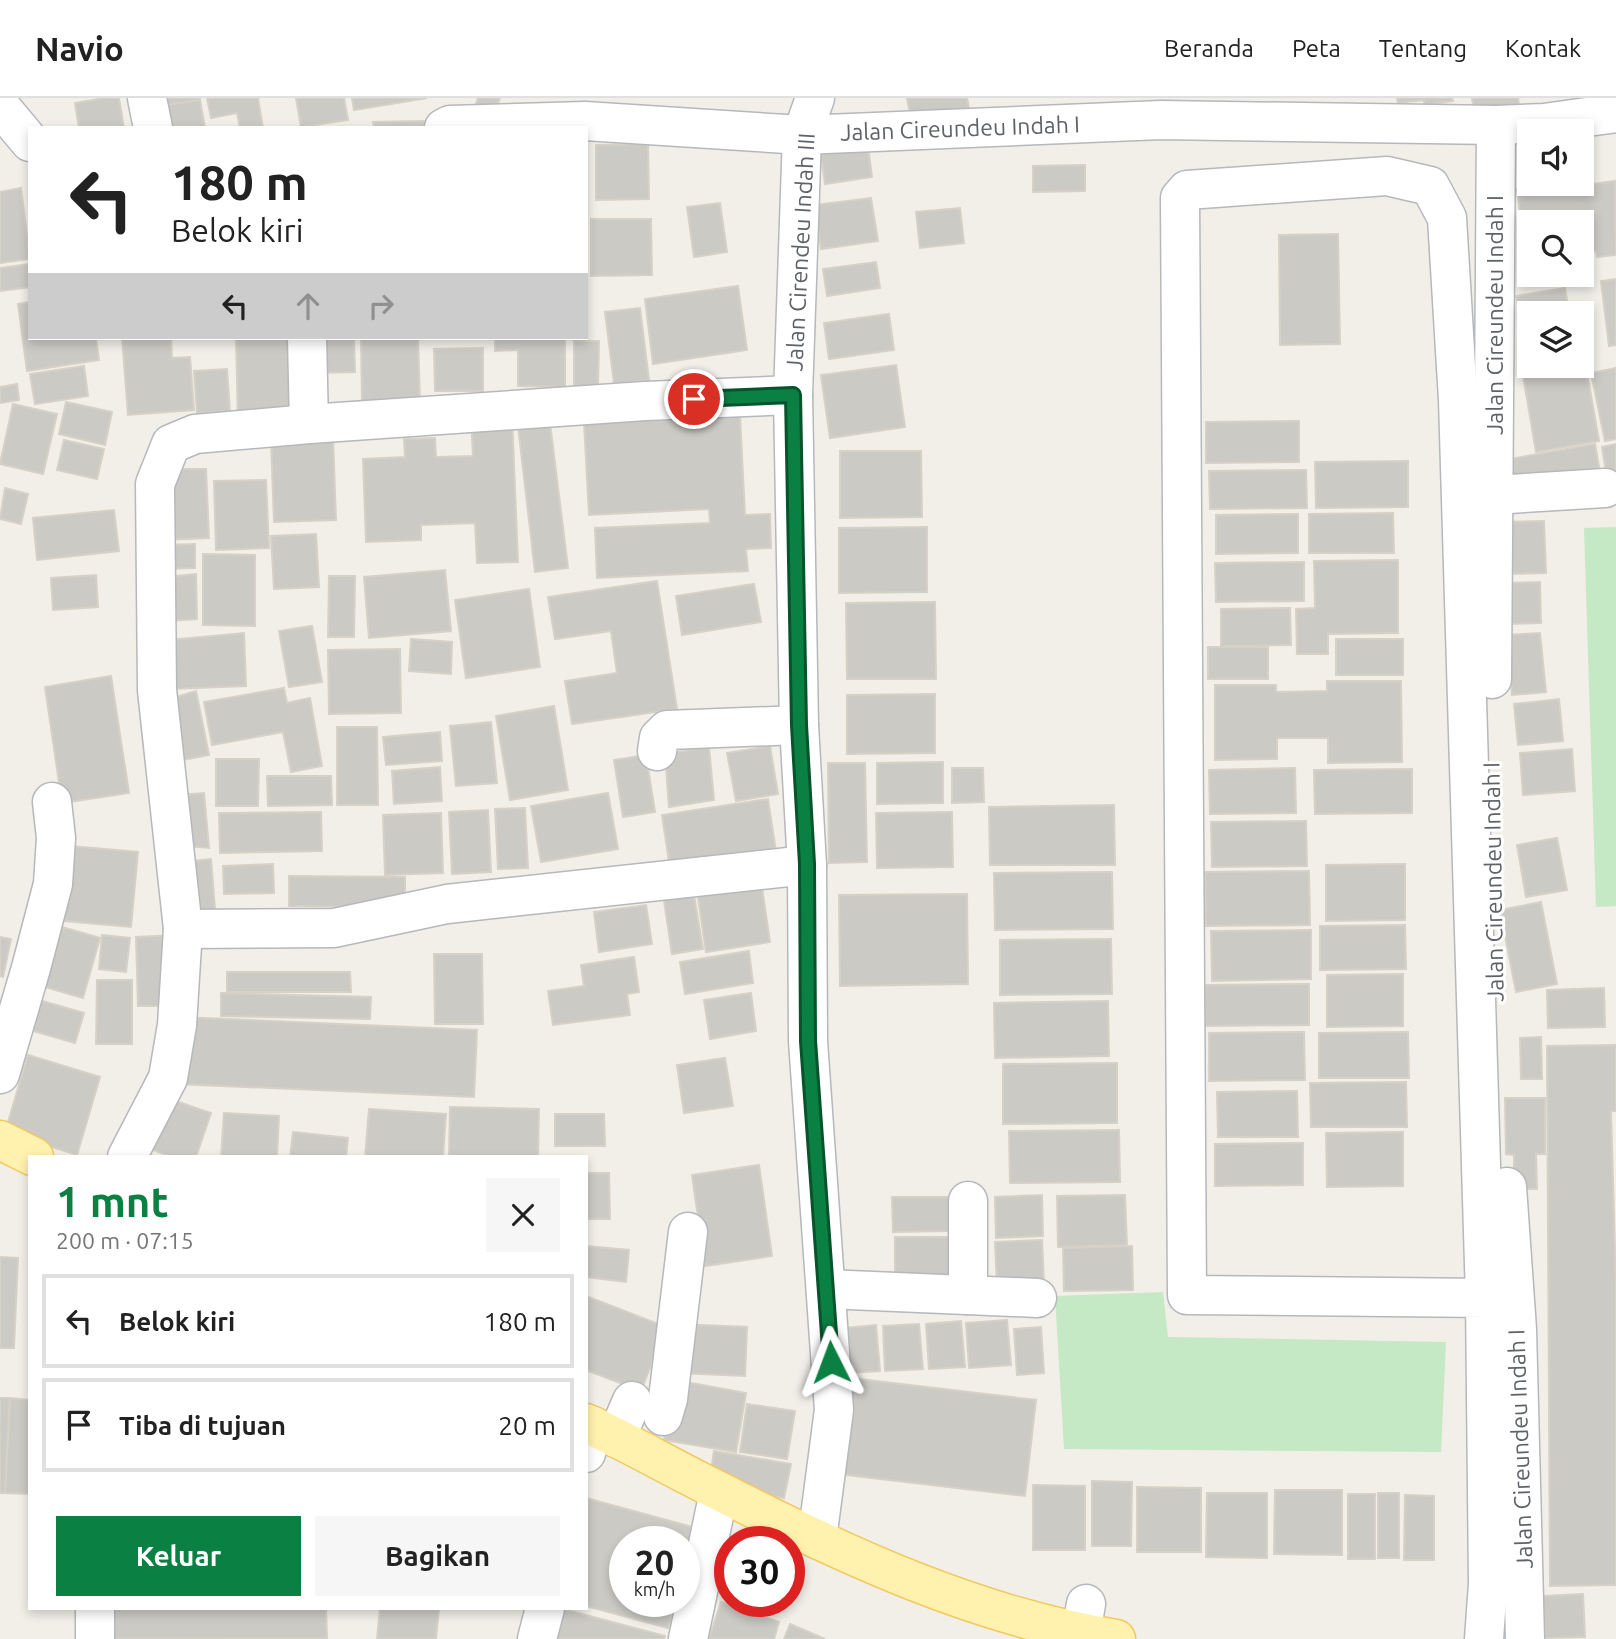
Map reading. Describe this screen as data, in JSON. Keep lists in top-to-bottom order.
{
  "streets": {
    "street": ["Jalan Cireundeu Indah I", "Jalan Cirendeu Indah III"]
  },
  "crossings": [
    ["Jalan Cireundeu Indah I", "Jalan Cirendeu Indah III"]
  ],
  "page": {
    "header": "Navio",
    "nav": [
      "Beranda",
      "Peta",
      "Tentang",
      "Kontak"
    ],
    "turn": ["180 m", "Belok kiri"],
    "heading": ["1 mnt", "200 m · 07:15"],
    "list": [
      {
        "name": "Belok kiri",
        "value": "180 m"
      },
      {
        "name": "Tiba di tujuan",
        "value": "20 m"
      }
    ],
    "buttons": ["Keluar", "Bagikan"],
    "speed": "20 km/h",
    "limit": "30"
  }
}
